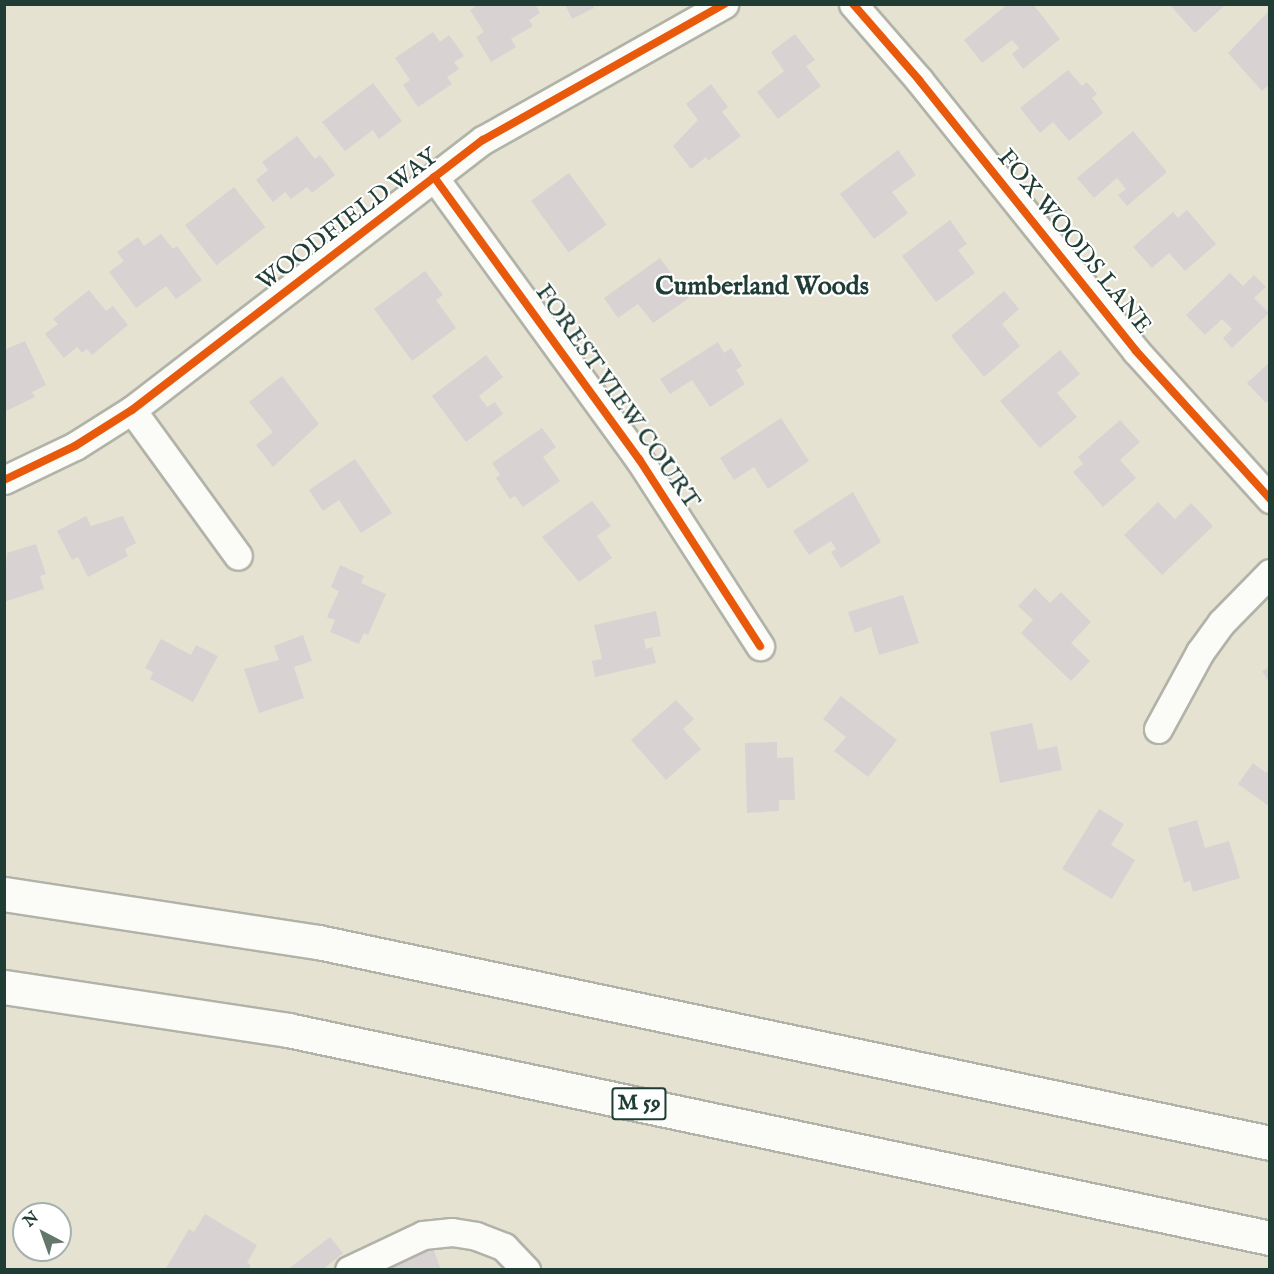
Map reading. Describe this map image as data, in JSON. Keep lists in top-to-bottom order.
{
  "streets": {
    "highway": ["M 59"],
    "street": ["WOODFIELD WAY", "FOX WOODS LANE", "FOREST VIEW COURT"]
  },
  "crossings": [
    ["WOODFIELD WAY", "FOREST VIEW COURT"]
  ],
  "districts": ["Cumberland Woods"],
  "north": "top left"
}
